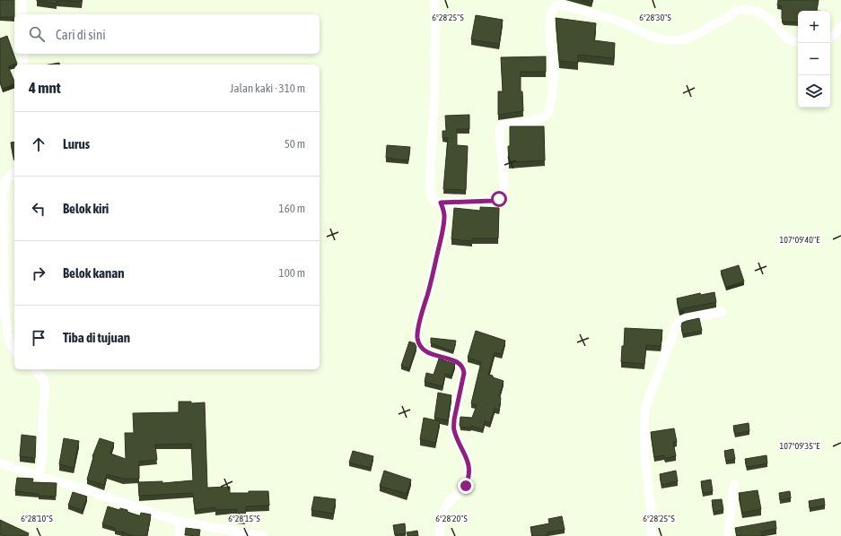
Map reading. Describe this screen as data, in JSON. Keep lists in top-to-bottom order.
{
  "page": {
    "map_buttons": ["+", "−"],
    "search": "Cari di sini",
    "heading": ["4 mnt", "Jalan kaki · 310 m"],
    "list": [
      ["Lurus", "50 m"],
      ["Belok kiri", "160 m"],
      ["Belok kanan", "100 m"],
      "Tiba di tujuan"
    ]
  },
  "coordinates": [
    "6°28'25\"S",
    "6°28'30\"S",
    "107°09'40\"E",
    "107°09'35\"E",
    "6°28'10\"S",
    "6°28'15\"S",
    "6°28'20\"S"
  ]
}
